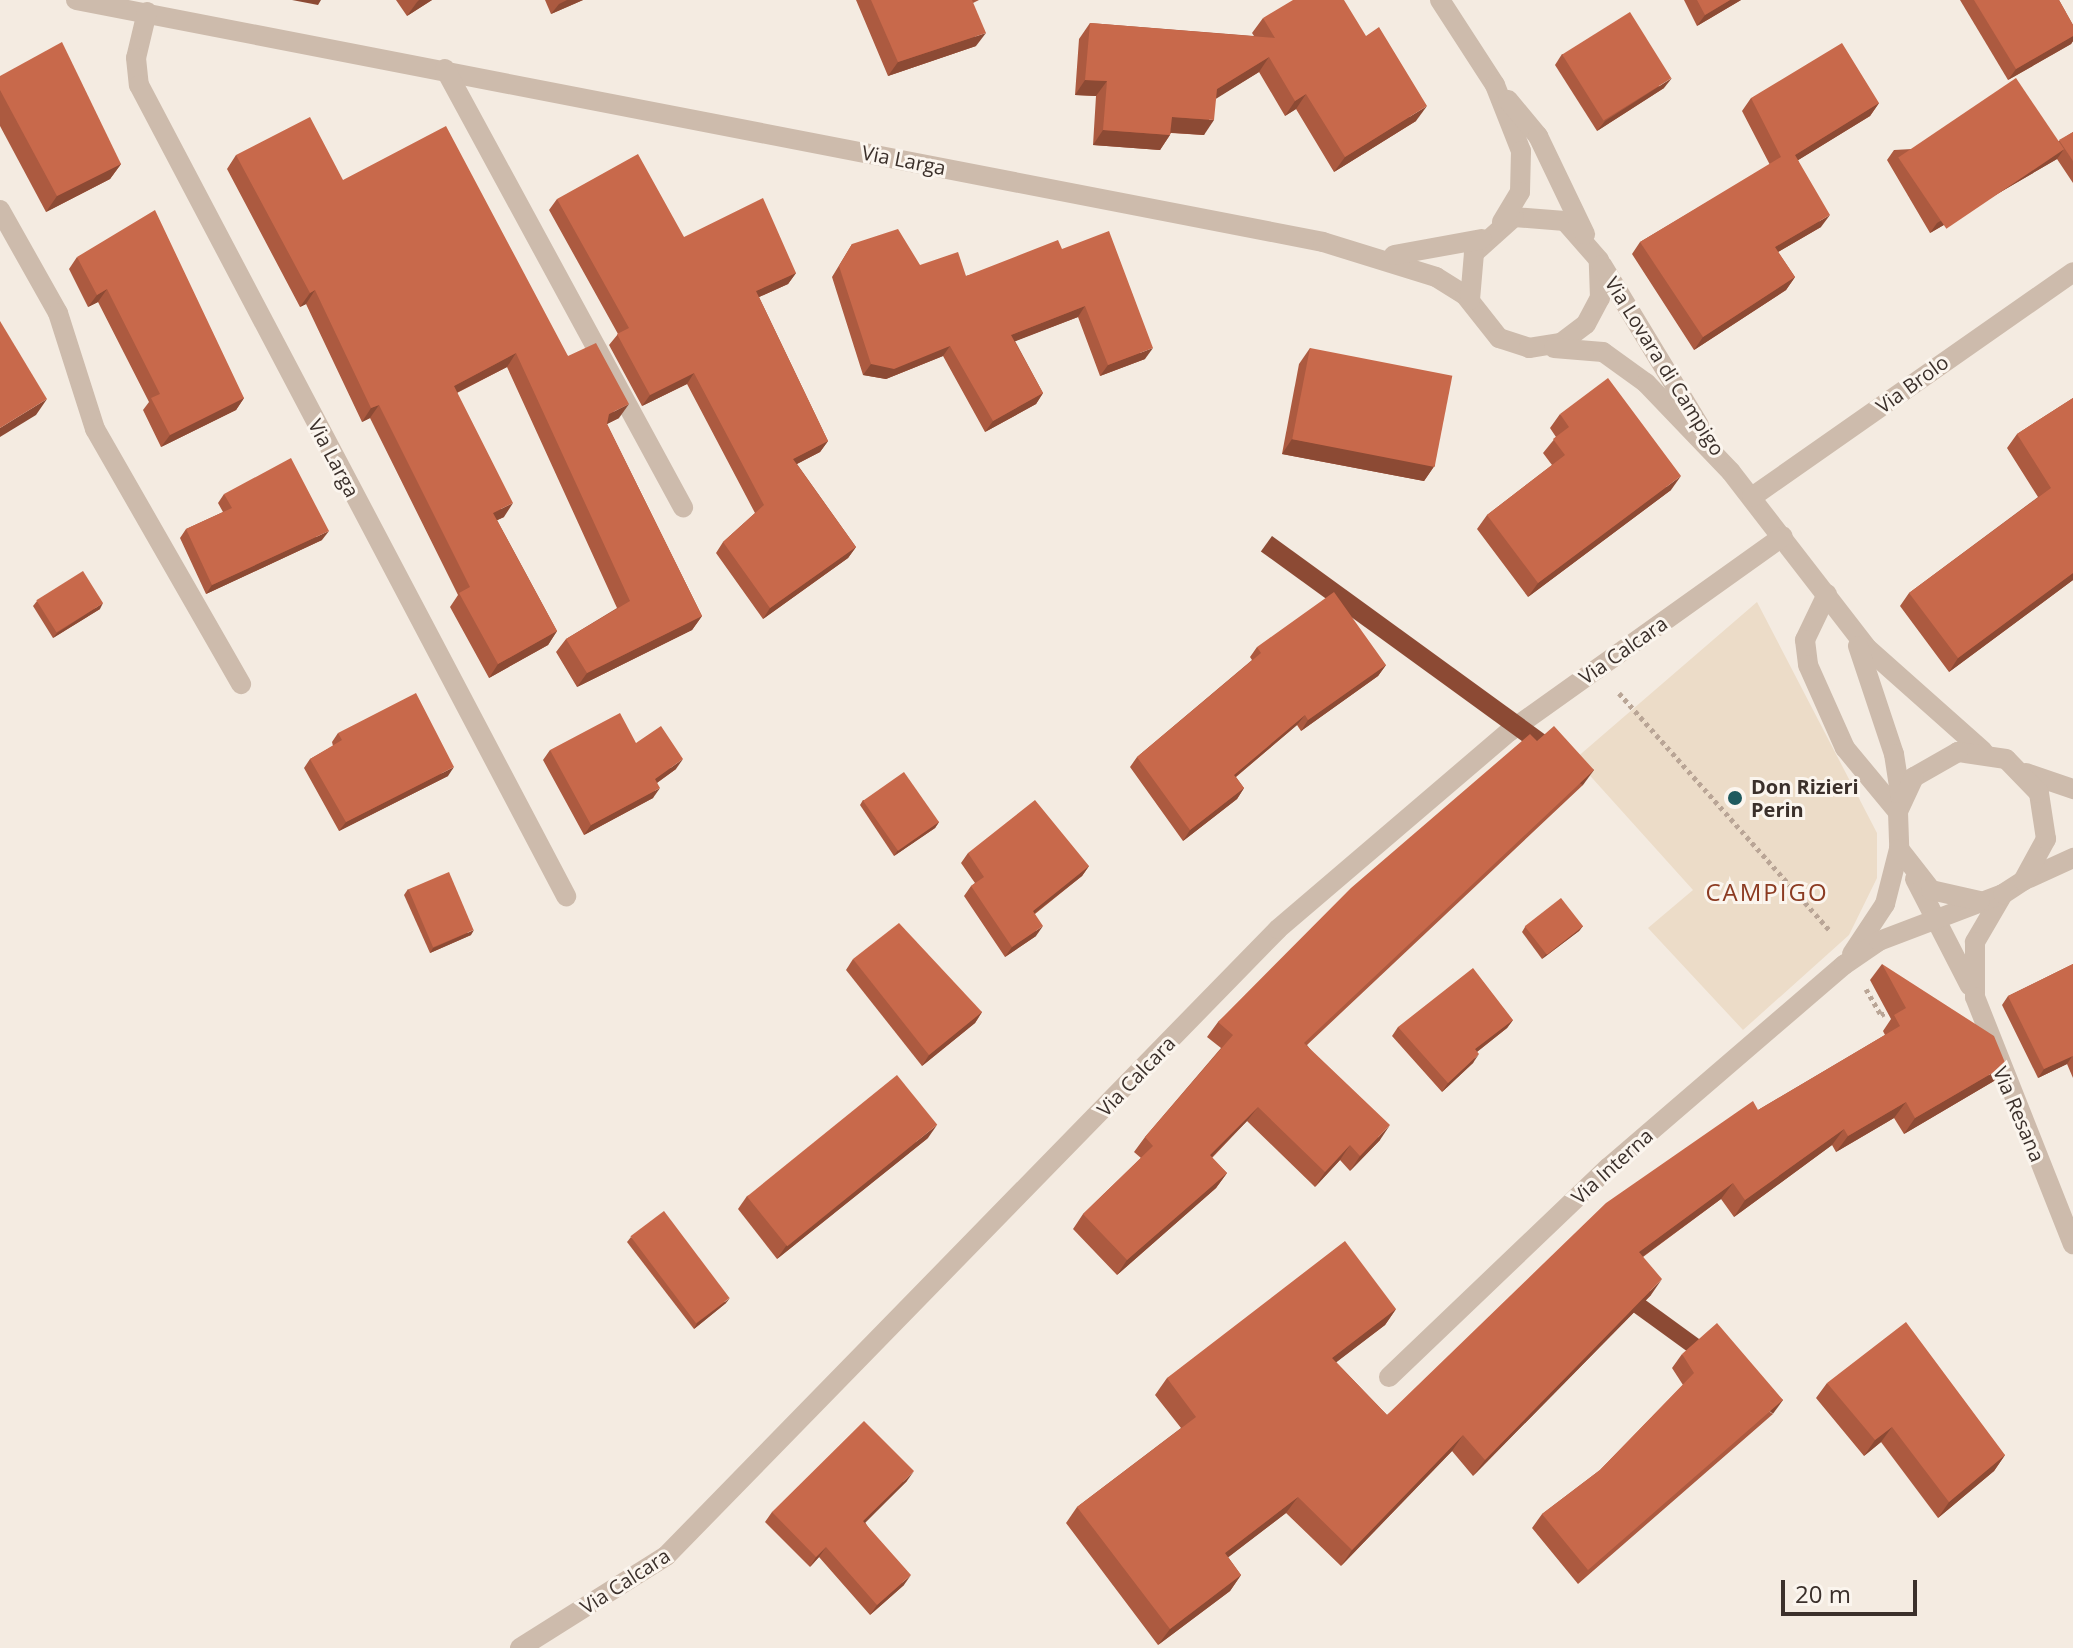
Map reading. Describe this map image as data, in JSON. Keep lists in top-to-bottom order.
{
  "streets": {
    "street": [
      "Via Larga",
      "Via Lovara di Campigo",
      "Via Brolo",
      "Via Calcara",
      "Via Resana",
      "Via Interna"
    ]
  },
  "crossings": [
    ["Via Larga", "Via Lovara di Campigo"],
    ["Via Lovara di Campigo", "Via Brolo"],
    ["Via Lovara di Campigo", "Via Calcara"],
    ["Via Lovara di Campigo", "Via Resana"],
    ["Via Lovara di Campigo", "Via Interna"],
    ["Via Resana", "Via Interna"]
  ],
  "districts": ["CAMPIGO"],
  "places": ["Don Rizieri Perin"],
  "scale_bar": "20 m"
}
